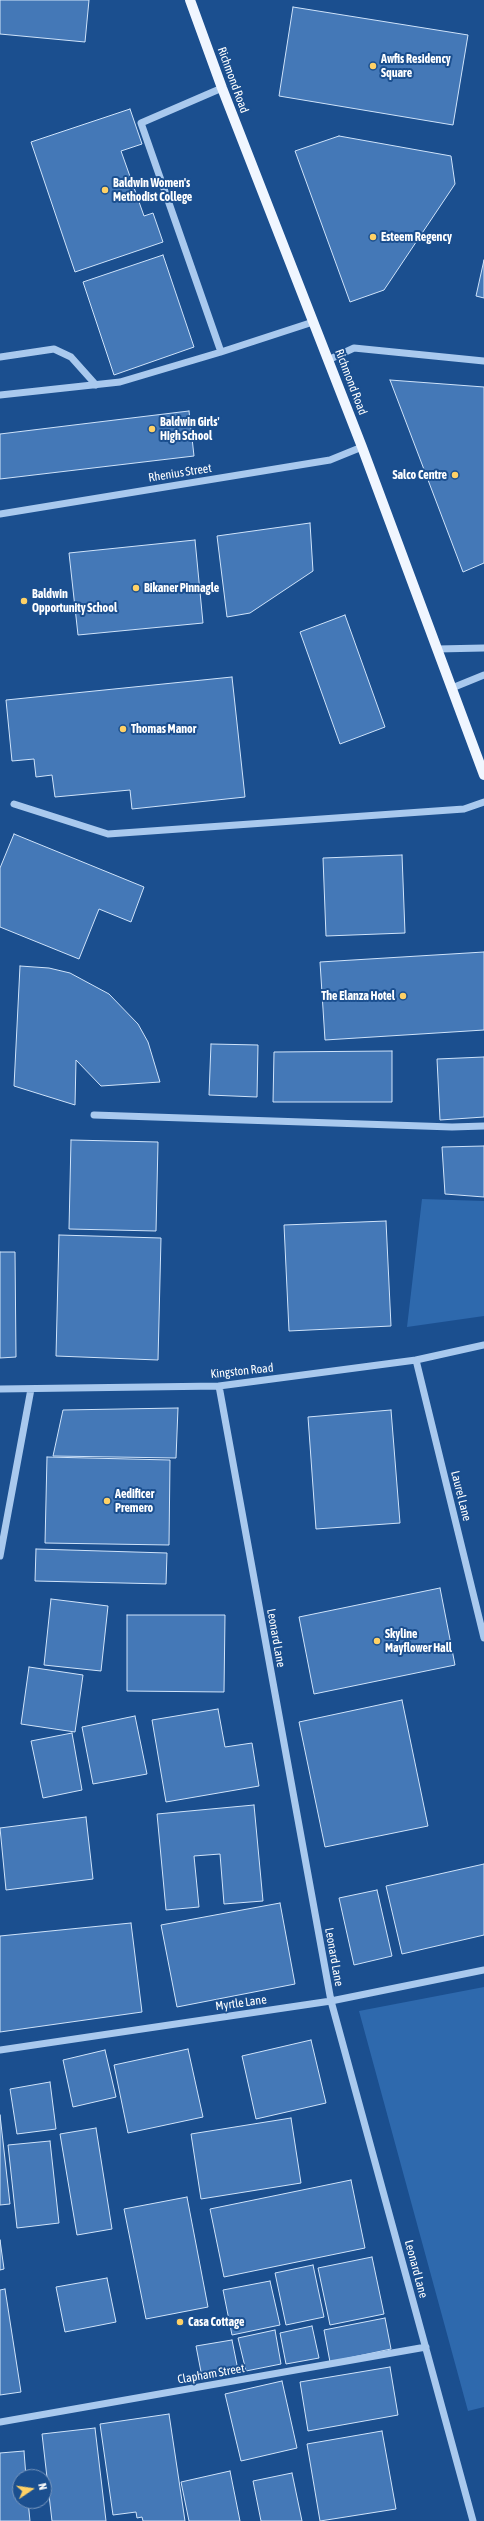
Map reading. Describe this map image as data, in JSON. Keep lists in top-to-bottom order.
{
  "streets": {
    "main road": ["Richmond Road"],
    "street": [
      "Rhenius Street",
      "Kingston Road",
      "Laurel Lane",
      "Leonard Lane",
      "Myrtle Lane",
      "Clapham Street"
    ]
  },
  "crossings": [
    ["Richmond Road", "Rhenius Street"],
    ["Kingston Road", "Laurel Lane"],
    ["Kingston Road", "Leonard Lane"],
    ["Leonard Lane", "Myrtle Lane"],
    ["Leonard Lane", "Clapham Street"]
  ],
  "places": [
    "Awfis Residency Square",
    "Baldwin Women's Methodist College",
    "Esteem Regency",
    "Baldwin Girls' High School",
    "Salco Centre",
    "Bikaner Pinnagle",
    "Baldwin Opportunity School",
    "Thomas Manor",
    "The Elanza Hotel",
    "Aedificer Premero",
    "Skyline Mayflower Hall",
    "Casa Cottage"
  ],
  "north": "right"
}
